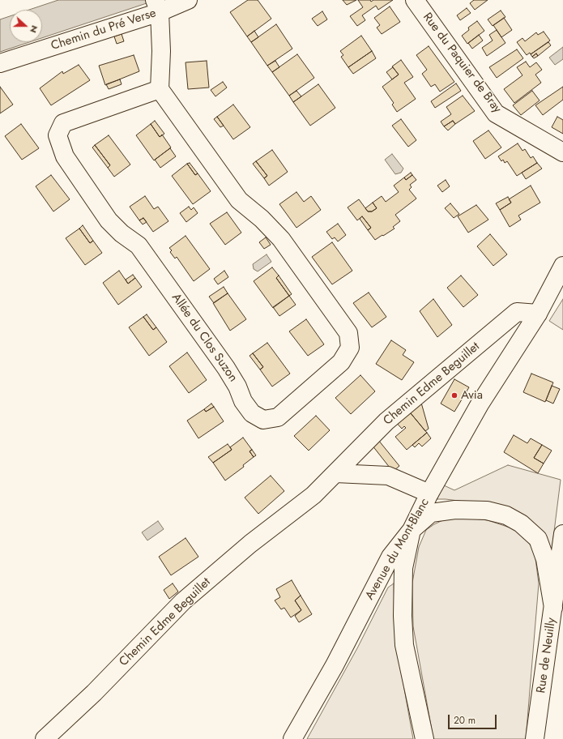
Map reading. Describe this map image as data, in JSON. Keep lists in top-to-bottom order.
{
  "streets": {
    "street": [
      "Chemin du Pré Verse",
      "Rue du Paquier de Bray",
      "Allée du Clos Suzon",
      "Chemin Edme Beguillet",
      "Avenue du Mont-Blanc",
      "Rue de Neuilly"
    ]
  },
  "crossings": [
    ["Chemin Edme Beguillet", "Avenue du Mont-Blanc"]
  ],
  "places": ["Avia"],
  "scale_bar": "20 m",
  "north": "right"
}
